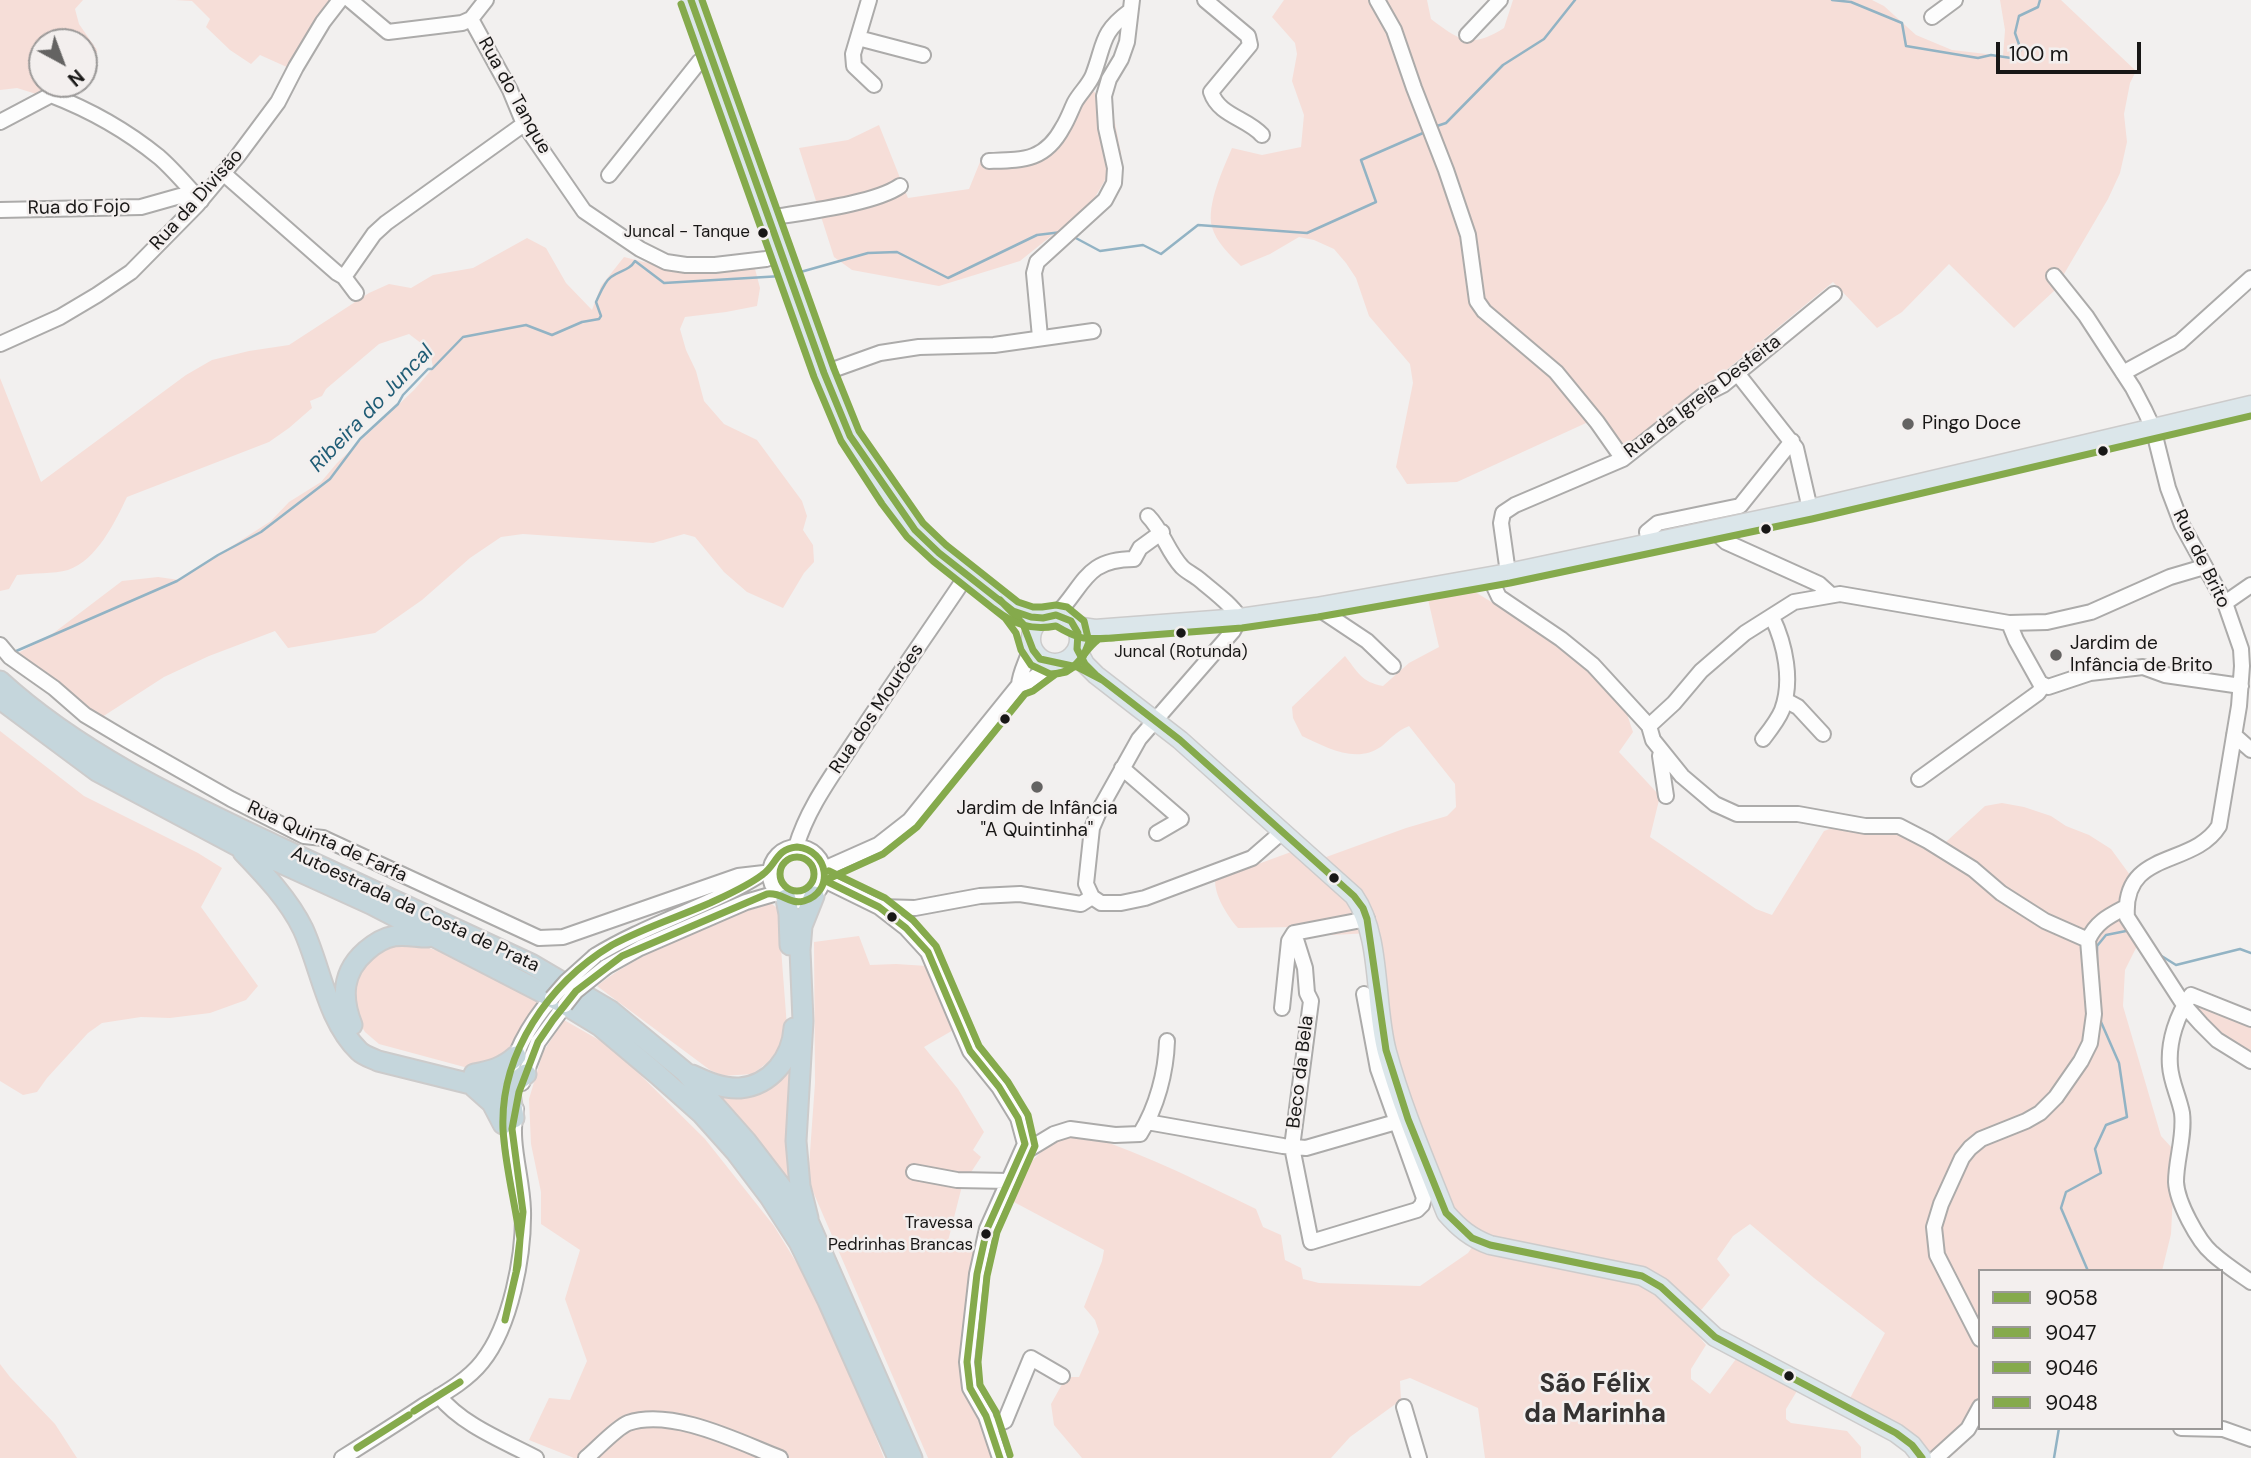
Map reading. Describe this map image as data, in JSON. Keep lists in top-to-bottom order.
{
  "streets": {
    "highway": ["Autoestrada da Costa de Prata"],
    "street": [
      "Rua do Tanque",
      "Rua da Divisão",
      "Rua do Fojo",
      "Rua da Igreja Desfeita",
      "Rua de Brito",
      "Rua dos Mourões",
      "Rua Quinta de Farfa",
      "Beco da Bela"
    ]
  },
  "crossings": [
    ["Rua da Divisão", "Rua do Fojo"],
    ["Rua dos Mourões", "Rua Quinta de Farfa"]
  ],
  "districts": ["São Félix da Marinha"],
  "water": ["Ribeira do Juncal"],
  "places": [
    "Juncal - Tanque",
    "Pingo Doce",
    "Juncal (Rotunda)",
    "Jardim de Infância de Brito",
    "Jardim de Infância \"A Quintinha\"",
    "Travessa Pedrinhas Brancas"
  ],
  "lines": [
    "transit line 9058",
    "transit line 9046",
    "transit line 9047",
    "transit line 9048"
  ],
  "legend": [
    "9058",
    "9047",
    "9046",
    "9048"
  ],
  "scale_bar": "100 m",
  "north": "bottom right"
}
